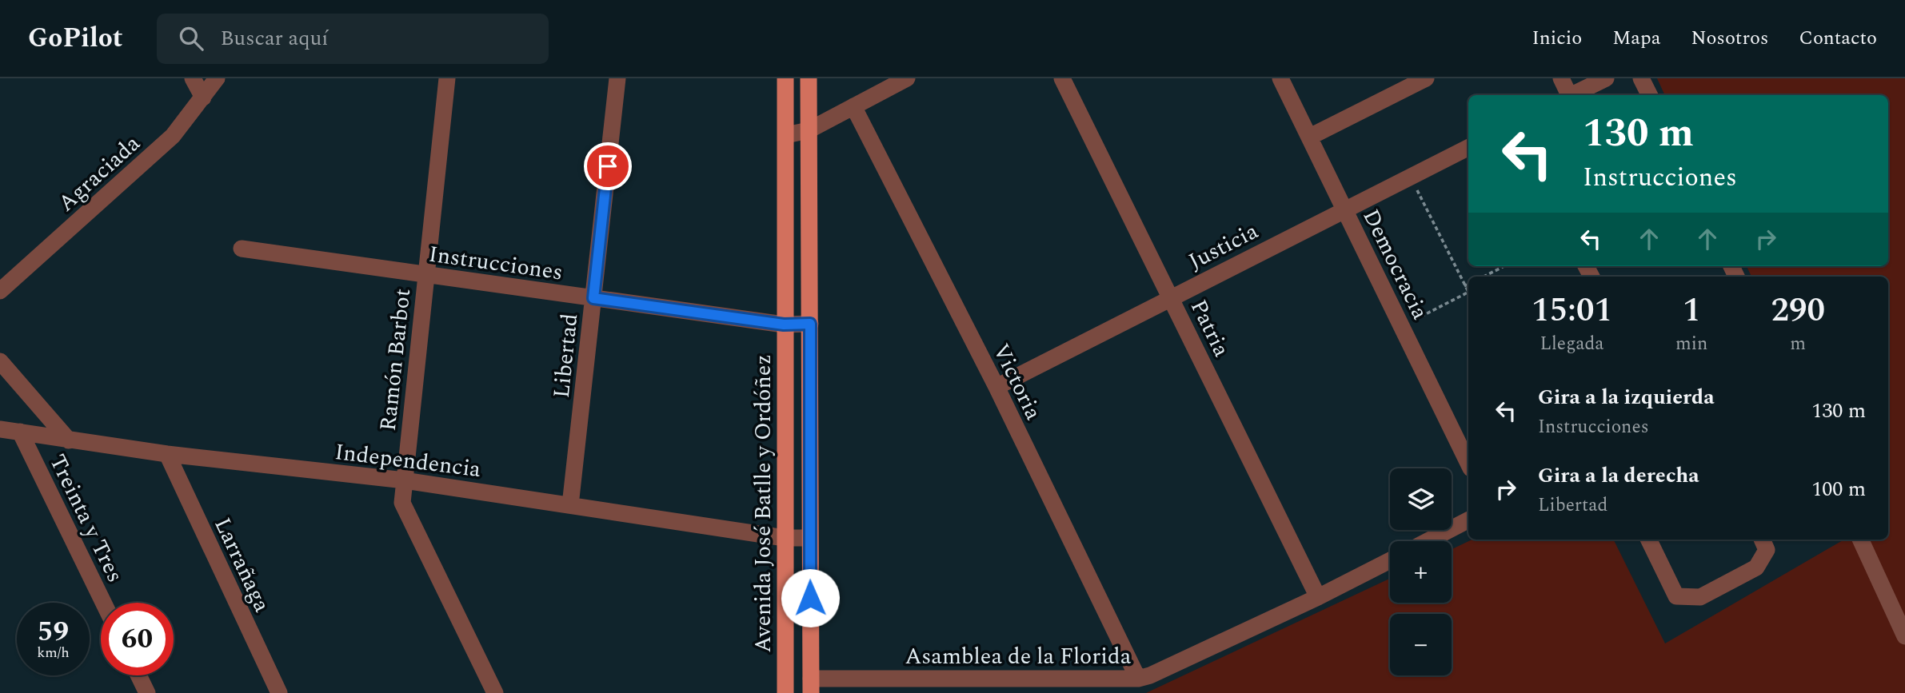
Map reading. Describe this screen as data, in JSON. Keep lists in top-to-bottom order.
{
  "streets": {
    "main road": ["Avenida José Batlle y Ordóñez"],
    "street": [
      "Agraciada",
      "Justicia",
      "Instrucciones",
      "Democracia",
      "Patria",
      "Libertad",
      "Ramón Barbot",
      "Victoria",
      "Independencia",
      "Treinta y Tres",
      "Larrañaga",
      "Asamblea de la Florida"
    ]
  },
  "crossings": [
    ["Justicia", "Democracia"],
    ["Justicia", "Patria"],
    ["Justicia", "Victoria"],
    ["Instrucciones", "Libertad"],
    ["Instrucciones", "Ramón Barbot"],
    ["Instrucciones", "Avenida José Batlle y Ordóñez"],
    ["Patria", "Asamblea de la Florida"],
    ["Libertad", "Independencia"],
    ["Ramón Barbot", "Independencia"],
    ["Victoria", "Asamblea de la Florida"],
    ["Independencia", "Avenida José Batlle y Ordóñez"],
    ["Independencia", "Treinta y Tres"],
    ["Independencia", "Larrañaga"]
  ],
  "page": {
    "header": "GoPilot",
    "search": "Buscar aquí",
    "nav": [
      "Inicio",
      "Mapa",
      "Nosotros",
      "Contacto"
    ],
    "turn": ["130 m", "Instrucciones"],
    "eta": [
      "15:01",
      "Llegada",
      "1",
      "min",
      "290",
      "m"
    ],
    "list": [
      {
        "name": "Gira a la izquierda",
        "note": "Instrucciones",
        "value": "130 m"
      },
      {
        "name": "Gira a la derecha",
        "note": "Libertad",
        "value": "100 m"
      }
    ],
    "map_buttons": ["+", "−"],
    "speed": "59 km/h",
    "limit": "60"
  }
}
